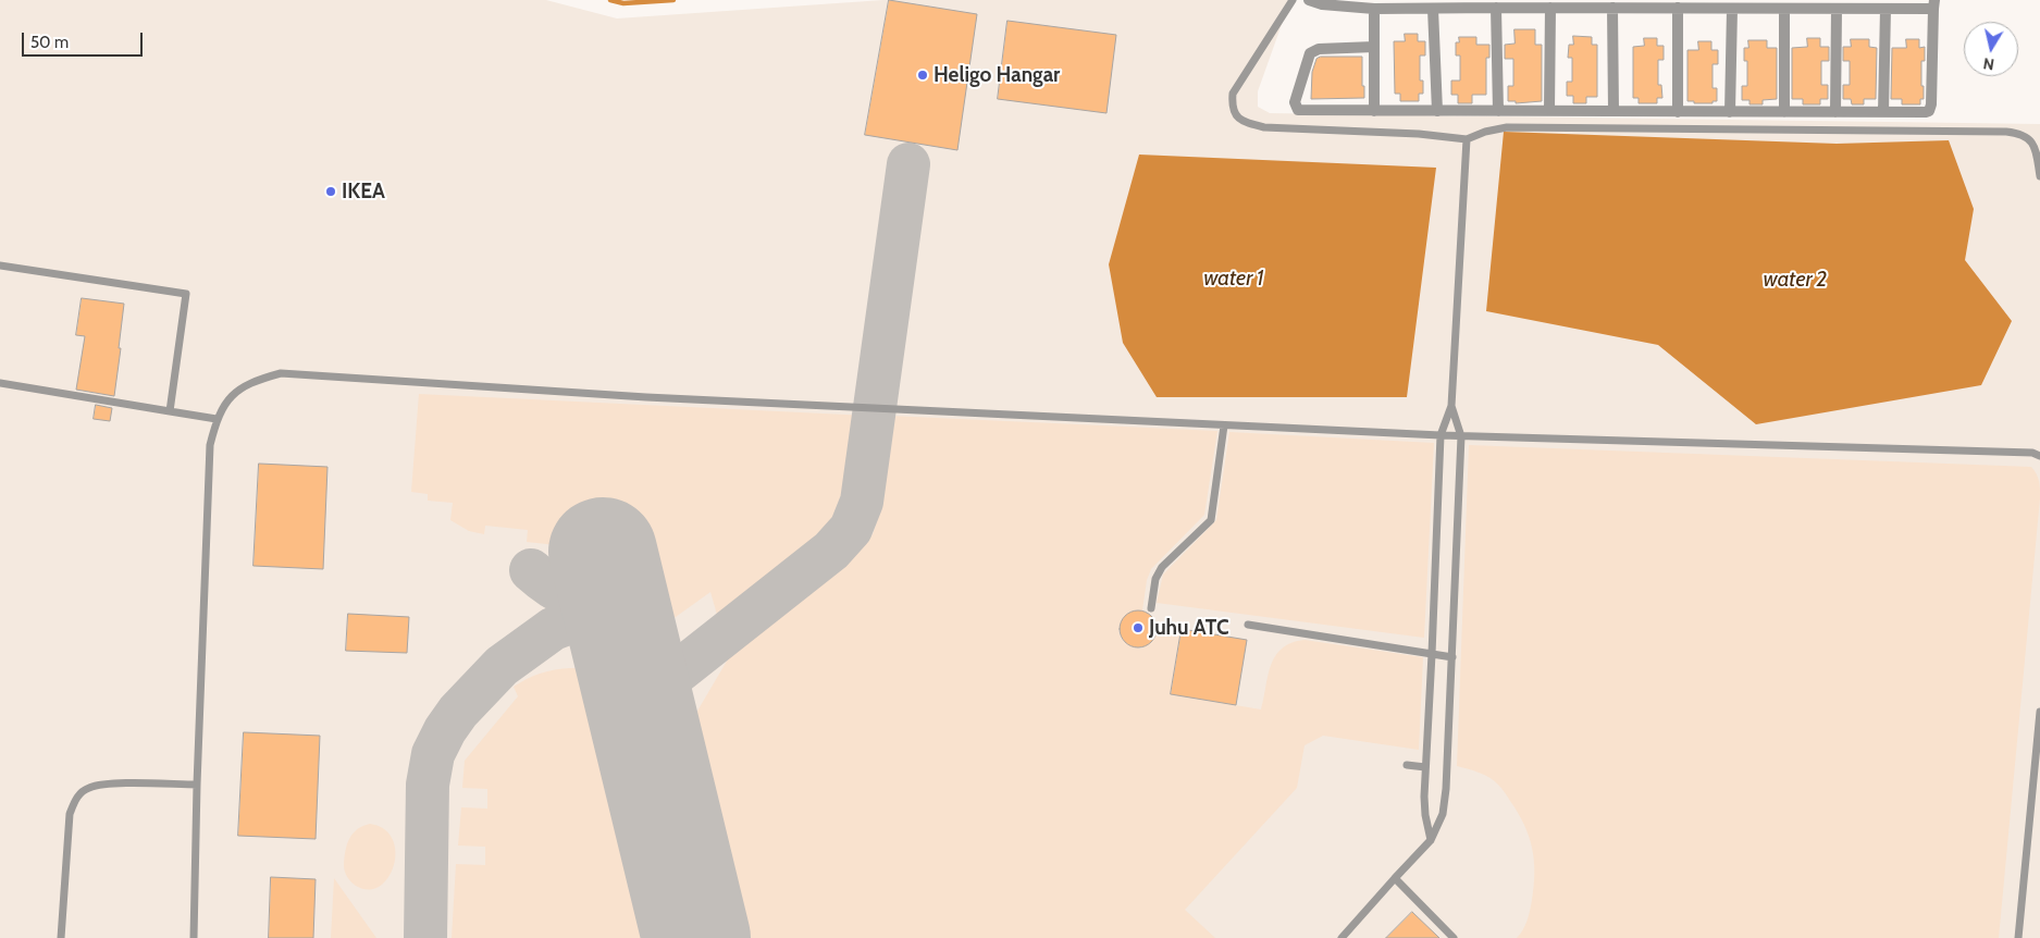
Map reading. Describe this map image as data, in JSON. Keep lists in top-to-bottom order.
{
  "water": ["water 1", "water 2"],
  "places": ["Heligo Hangar", "IKEA", "Juhu ATC"],
  "scale_bar": "50 m",
  "north": "bottom"
}
